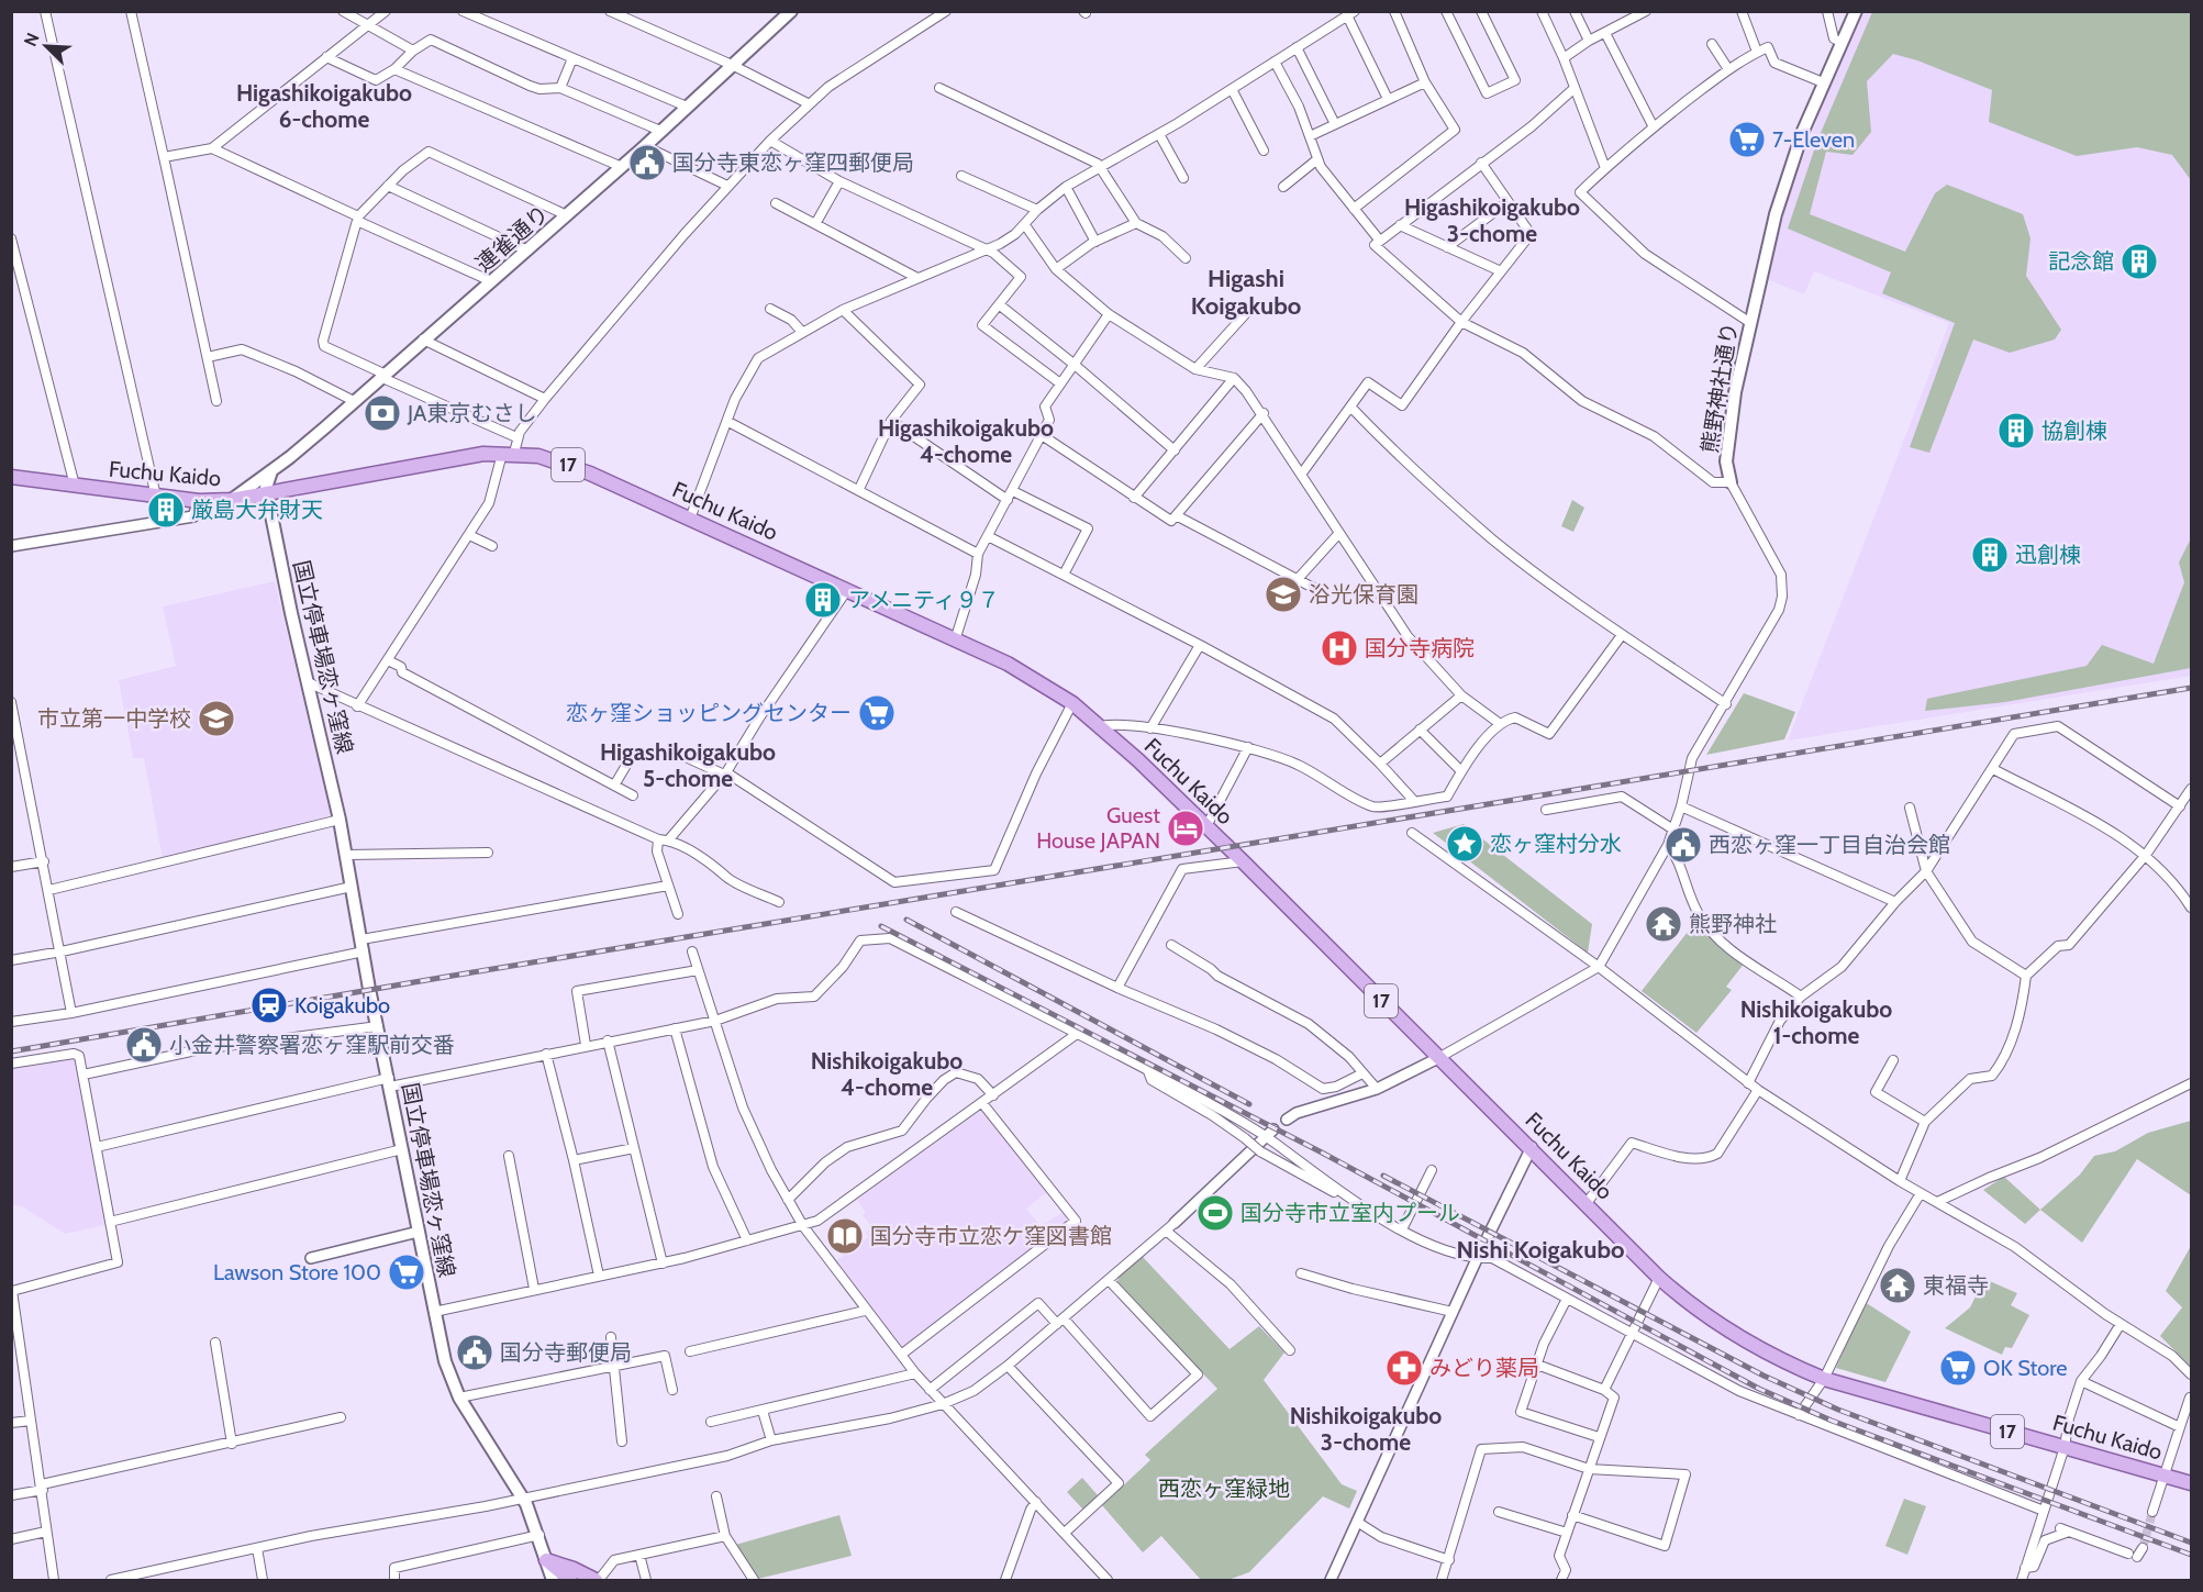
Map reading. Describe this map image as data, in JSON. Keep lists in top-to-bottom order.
{
  "streets": {
    "main road": [
      "連雀通り",
      "熊野神社通り",
      "17",
      "Fuchu Kaido",
      "国立停車場恋ヶ窪線"
    ]
  },
  "crossings": [
    ["連雀通り", "Fuchu Kaido"],
    ["Fuchu Kaido", "国立停車場恋ヶ窪線"]
  ],
  "districts": [
    "Higashikoigakubo 6-chome",
    "Higashikoigakubo 3-chome",
    "Higashi Koigakubo",
    "Higashikoigakubo 4-chome",
    "Higashikoigakubo 5-chome",
    "Nishikoigakubo 1-chome",
    "Nishikoigakubo 4-chome",
    "Nishi Koigakubo",
    "Nishikoigakubo 3-chome"
  ],
  "parks": ["西恋ヶ窪緑地"],
  "places": {
    "supermarket": [
      "7-Eleven",
      "恋ヶ窪ショッピングセンター",
      "Lawson Store 100",
      "OK Store"
    ],
    "public building": [
      "国分寺東恋ヶ窪四郵便局",
      "西恋ヶ窪一丁目自治会館",
      "小金井警察署恋ヶ窪駅前交番",
      "国分寺郵便局"
    ],
    "building": [
      "記念館",
      "協創棟",
      "厳島大弁財天",
      "迅創棟",
      "アメニティ９７"
    ],
    "bank": ["JA東京むさし"],
    "school or university": ["浴光保育園", "市立第一中学校"],
    "hospital": ["国分寺病院"],
    "hotel": ["Guest House JAPAN"],
    "place": ["恋ヶ窪村分水"],
    "temple": ["熊野神社", "東福寺"],
    "station": ["Koigakubo"],
    "sports": ["国分寺市立室内プール"],
    "library": ["国分寺市立恋ケ窪図書館"],
    "pharmacy": ["みどり薬局"]
  },
  "north": "top left"
}
